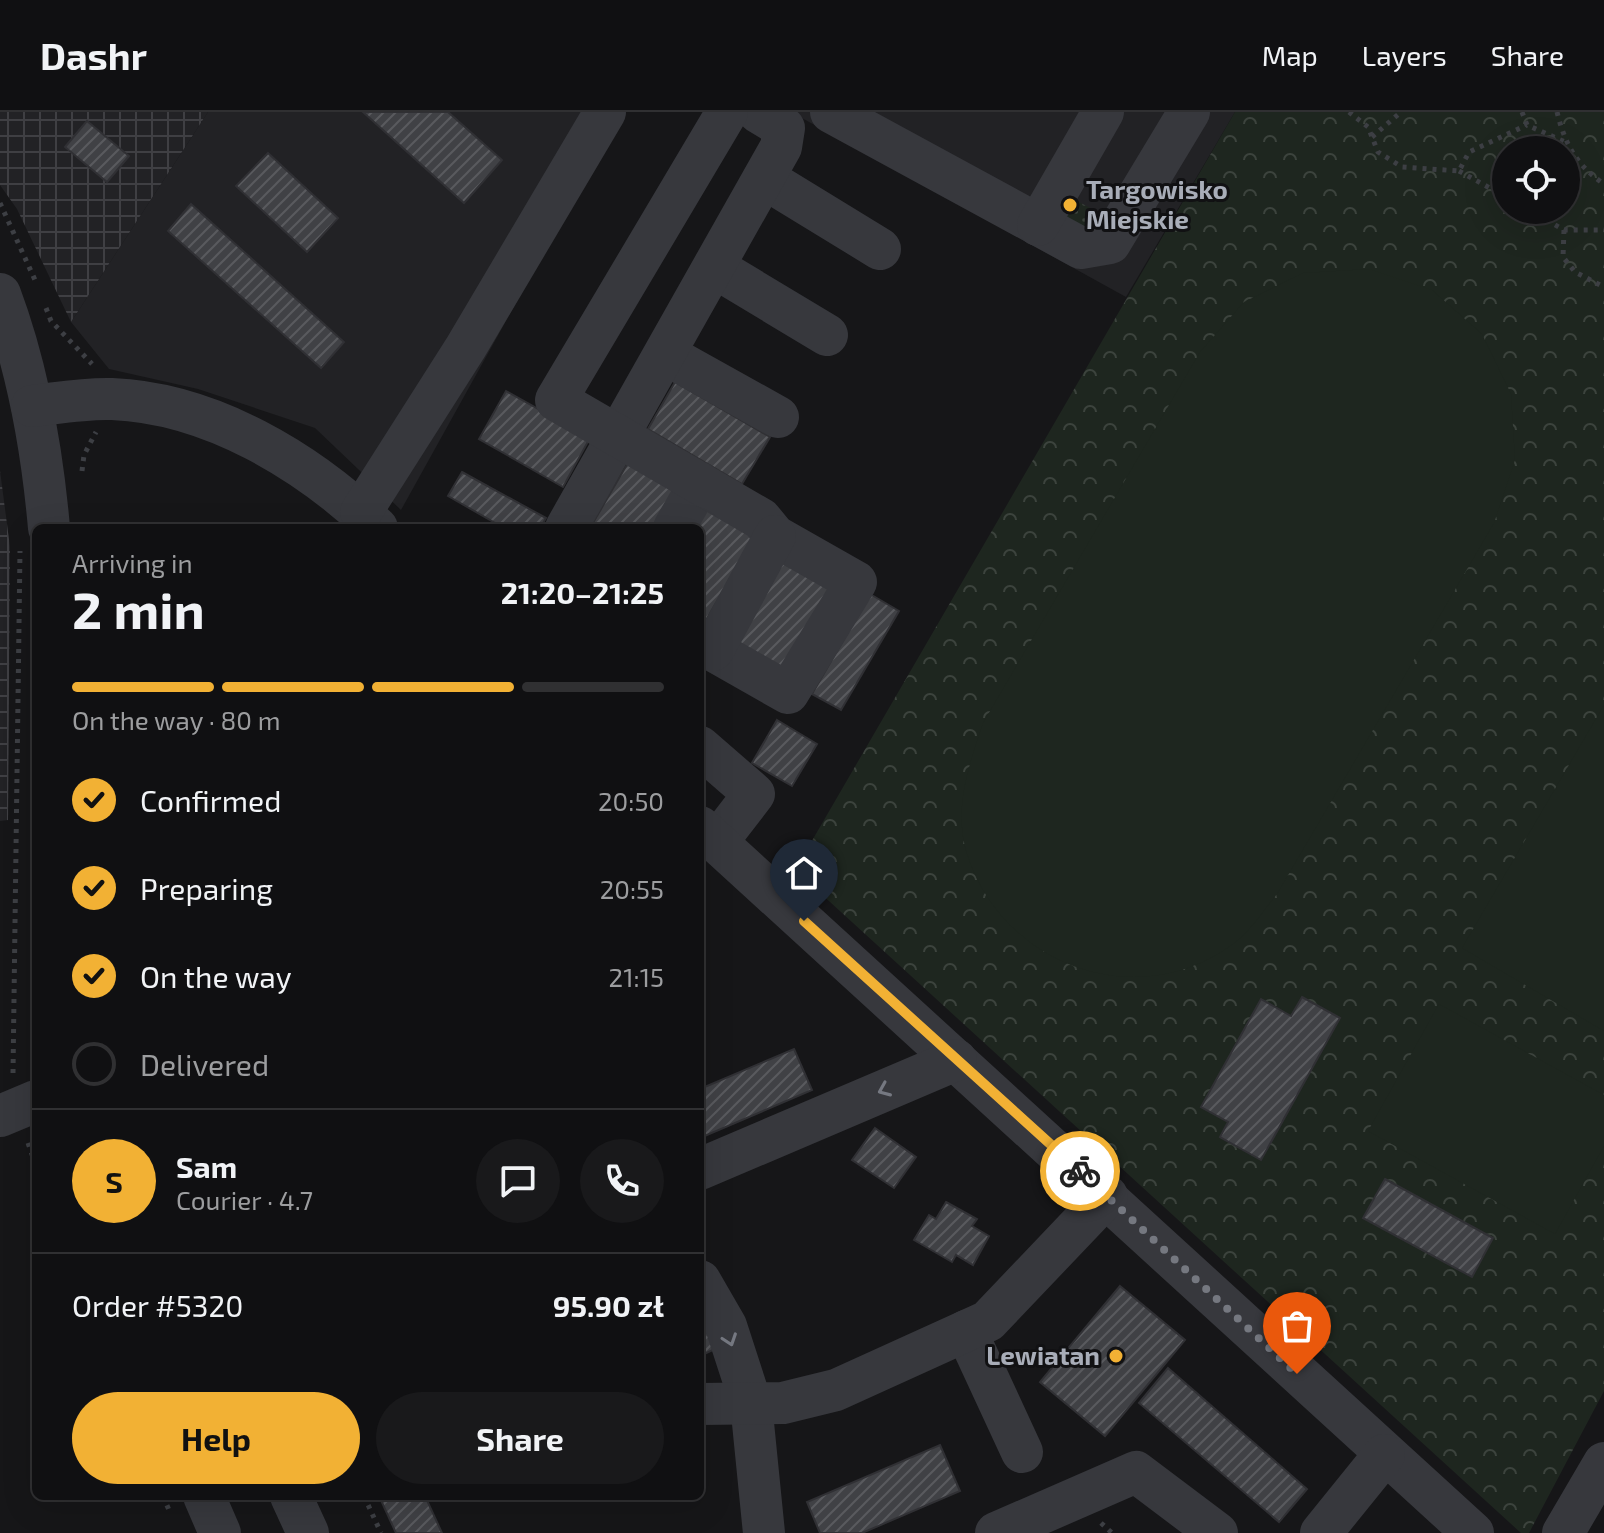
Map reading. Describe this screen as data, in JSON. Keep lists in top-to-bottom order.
{
  "places": ["Targowisko Miejskie", "Lewiatan"],
  "page": {
    "header": "Dashr",
    "nav": ["Map", "Layers", "Share"],
    "heading": ["2 min", "Arriving in", "21:20–21:25"],
    "panel": [
      "Sam",
      "Courier · 4.7",
      "Order #5320",
      "95.90 zł"
    ],
    "bar": "On the way · 80 m",
    "list": [
      ["Confirmed", "20:50"],
      ["Preparing", "20:55"],
      ["On the way", "21:15"],
      "Delivered"
    ],
    "round": "S",
    "buttons": ["Help", "Share"]
  }
}
